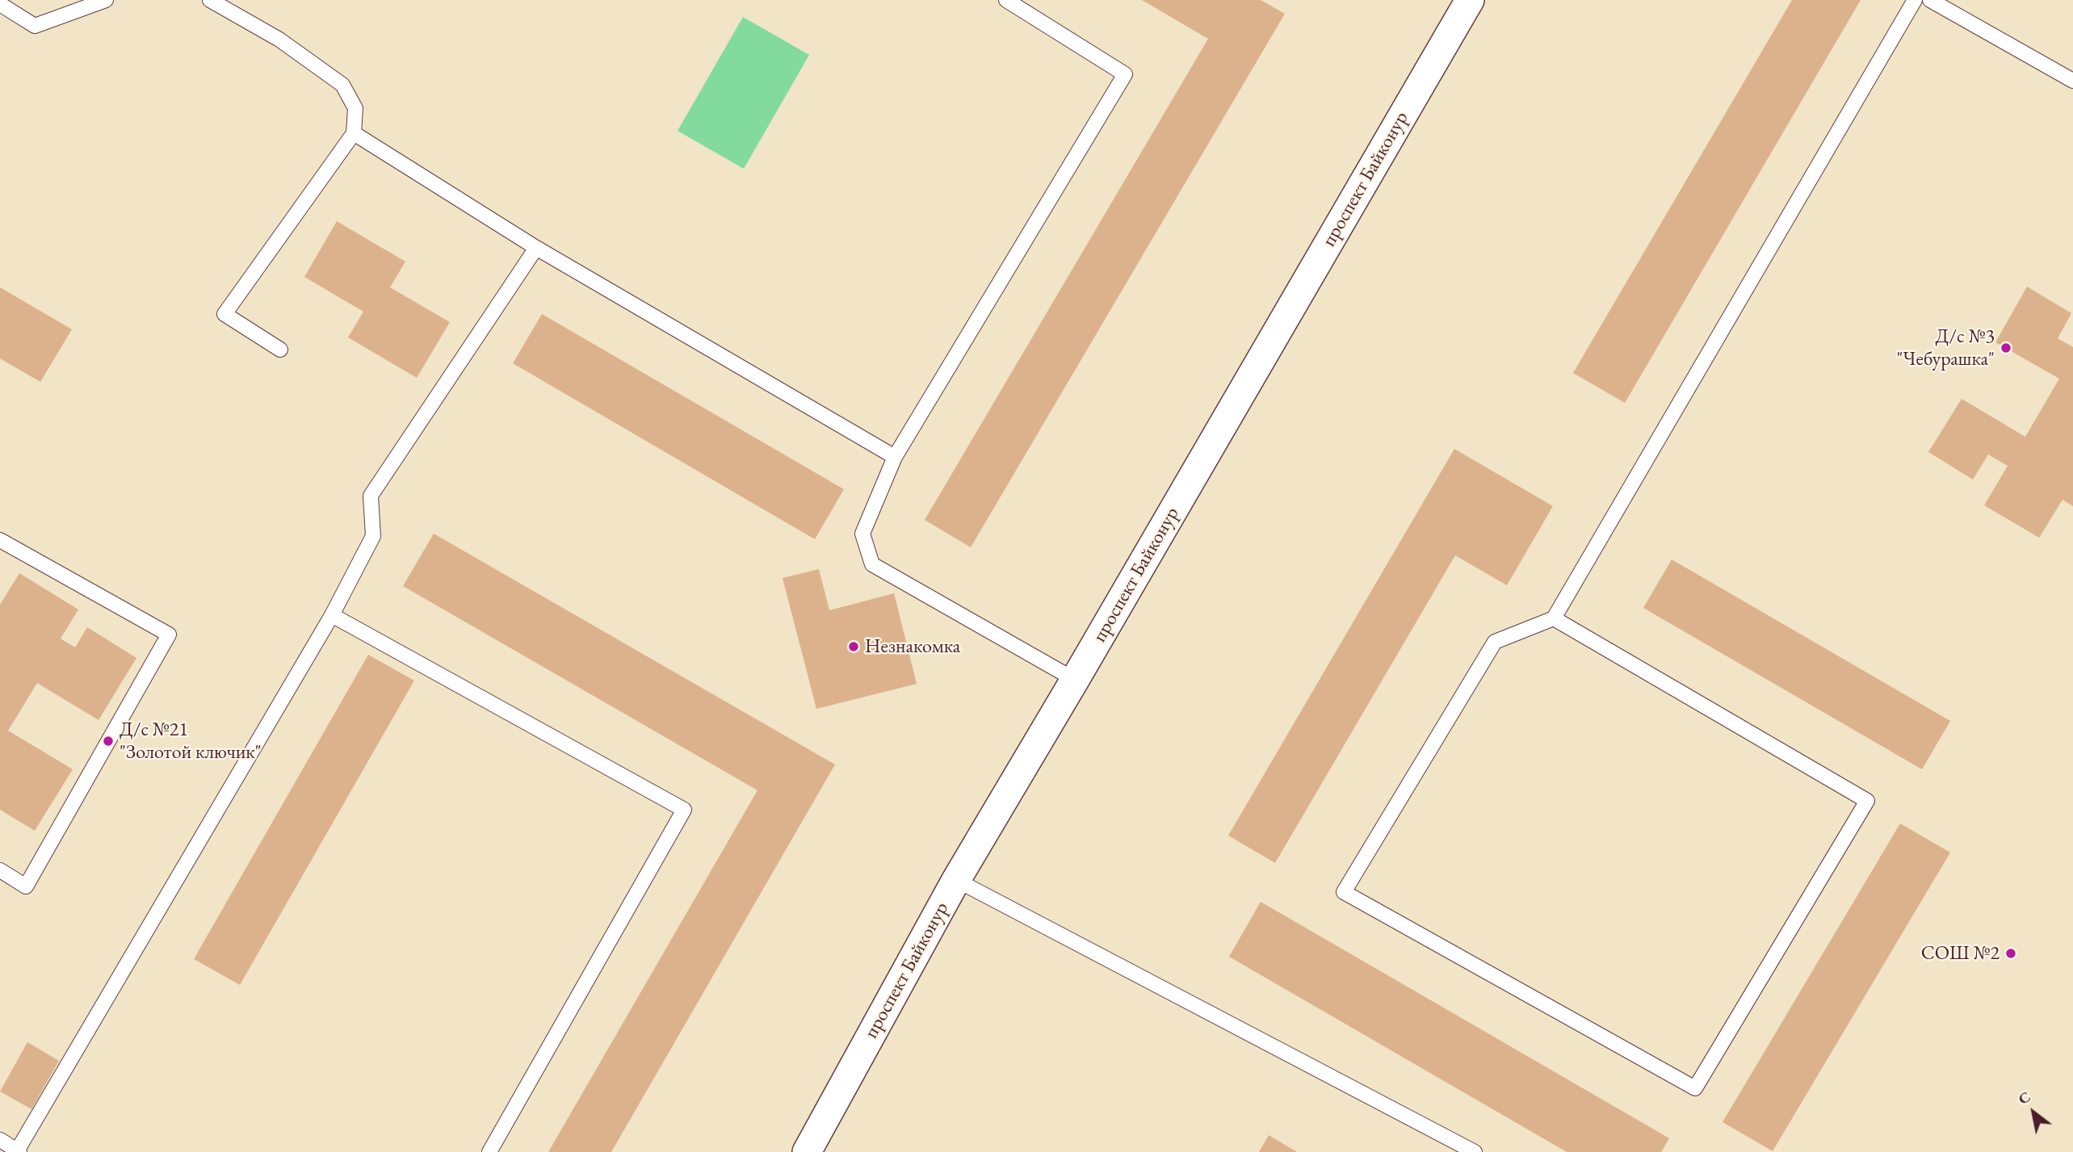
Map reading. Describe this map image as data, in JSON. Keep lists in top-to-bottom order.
{
  "streets": {
    "street": ["проспект Байконур"]
  },
  "places": [
    "Д/c №3 \"Чебурашка\"",
    "Незнакомка",
    "Д/c №21 \"Золотой ключик\"",
    "СОШ №2"
  ],
  "north": "top left"
}
